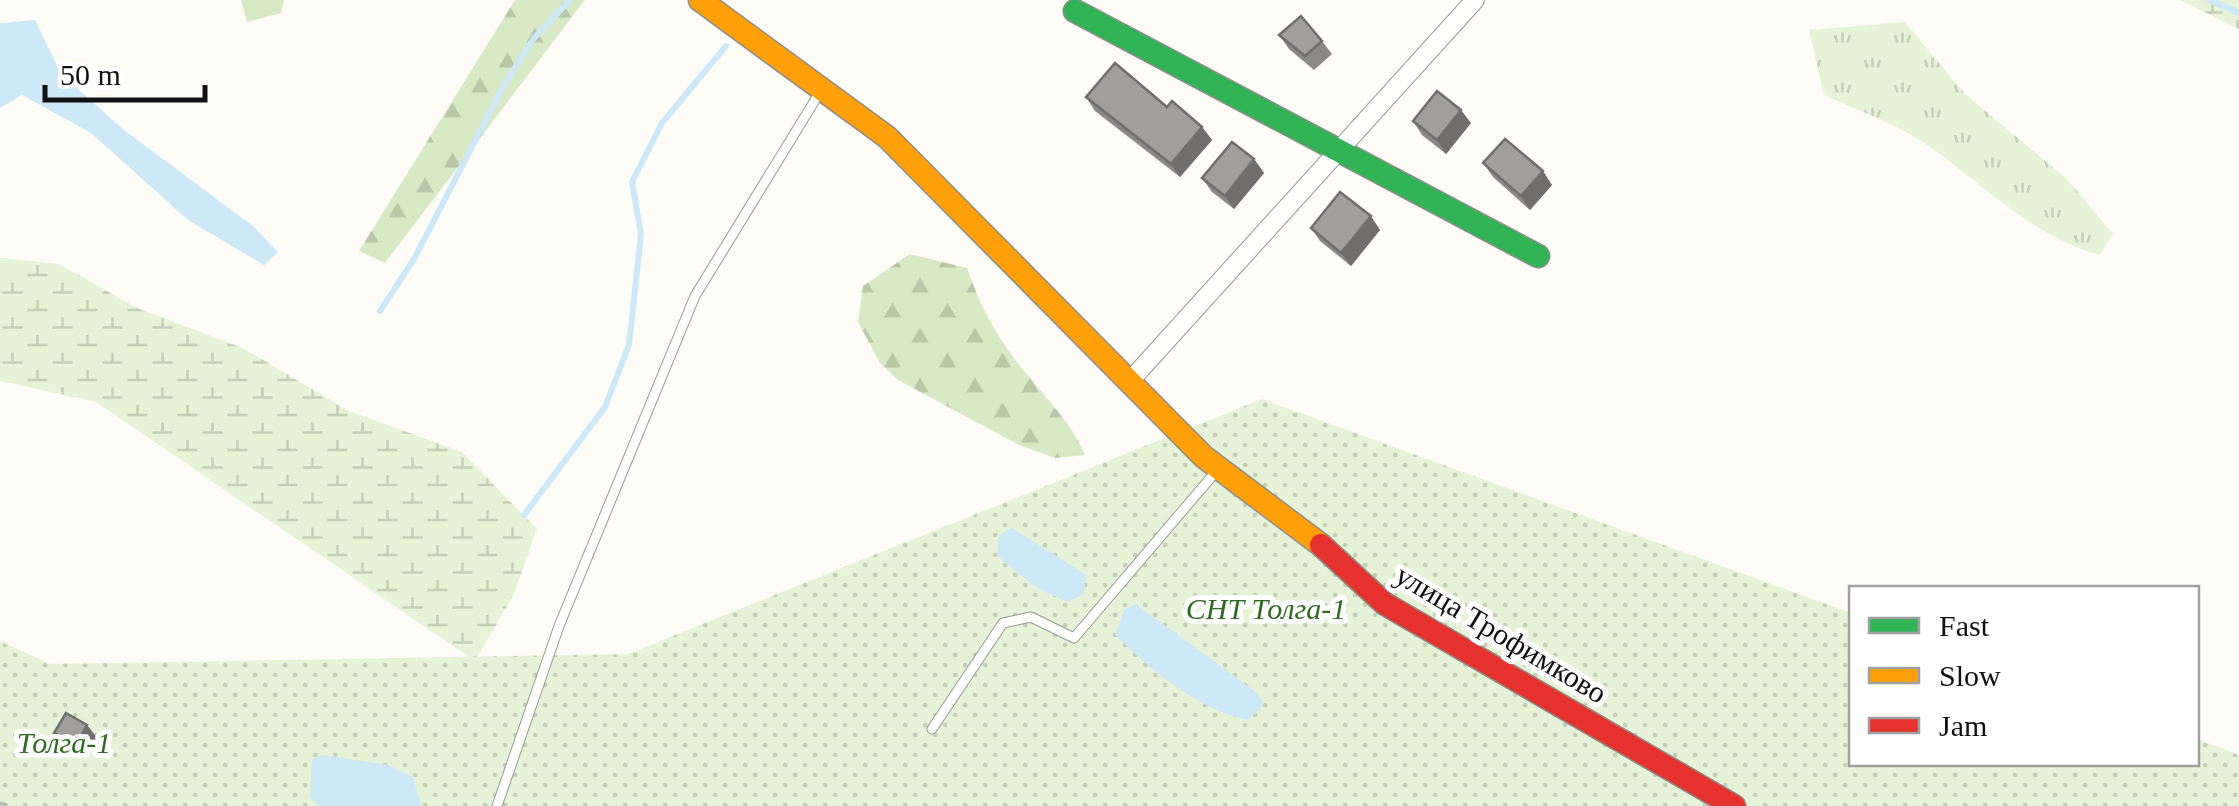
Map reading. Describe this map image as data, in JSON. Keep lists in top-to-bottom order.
{
  "streets": {
    "street": ["улица Трофимково"]
  },
  "parks": ["СНТ Толга-1", "Толга-1"],
  "legend": ["Fast", "Slow", "Jam"],
  "scale_bar": "50 m"
}
